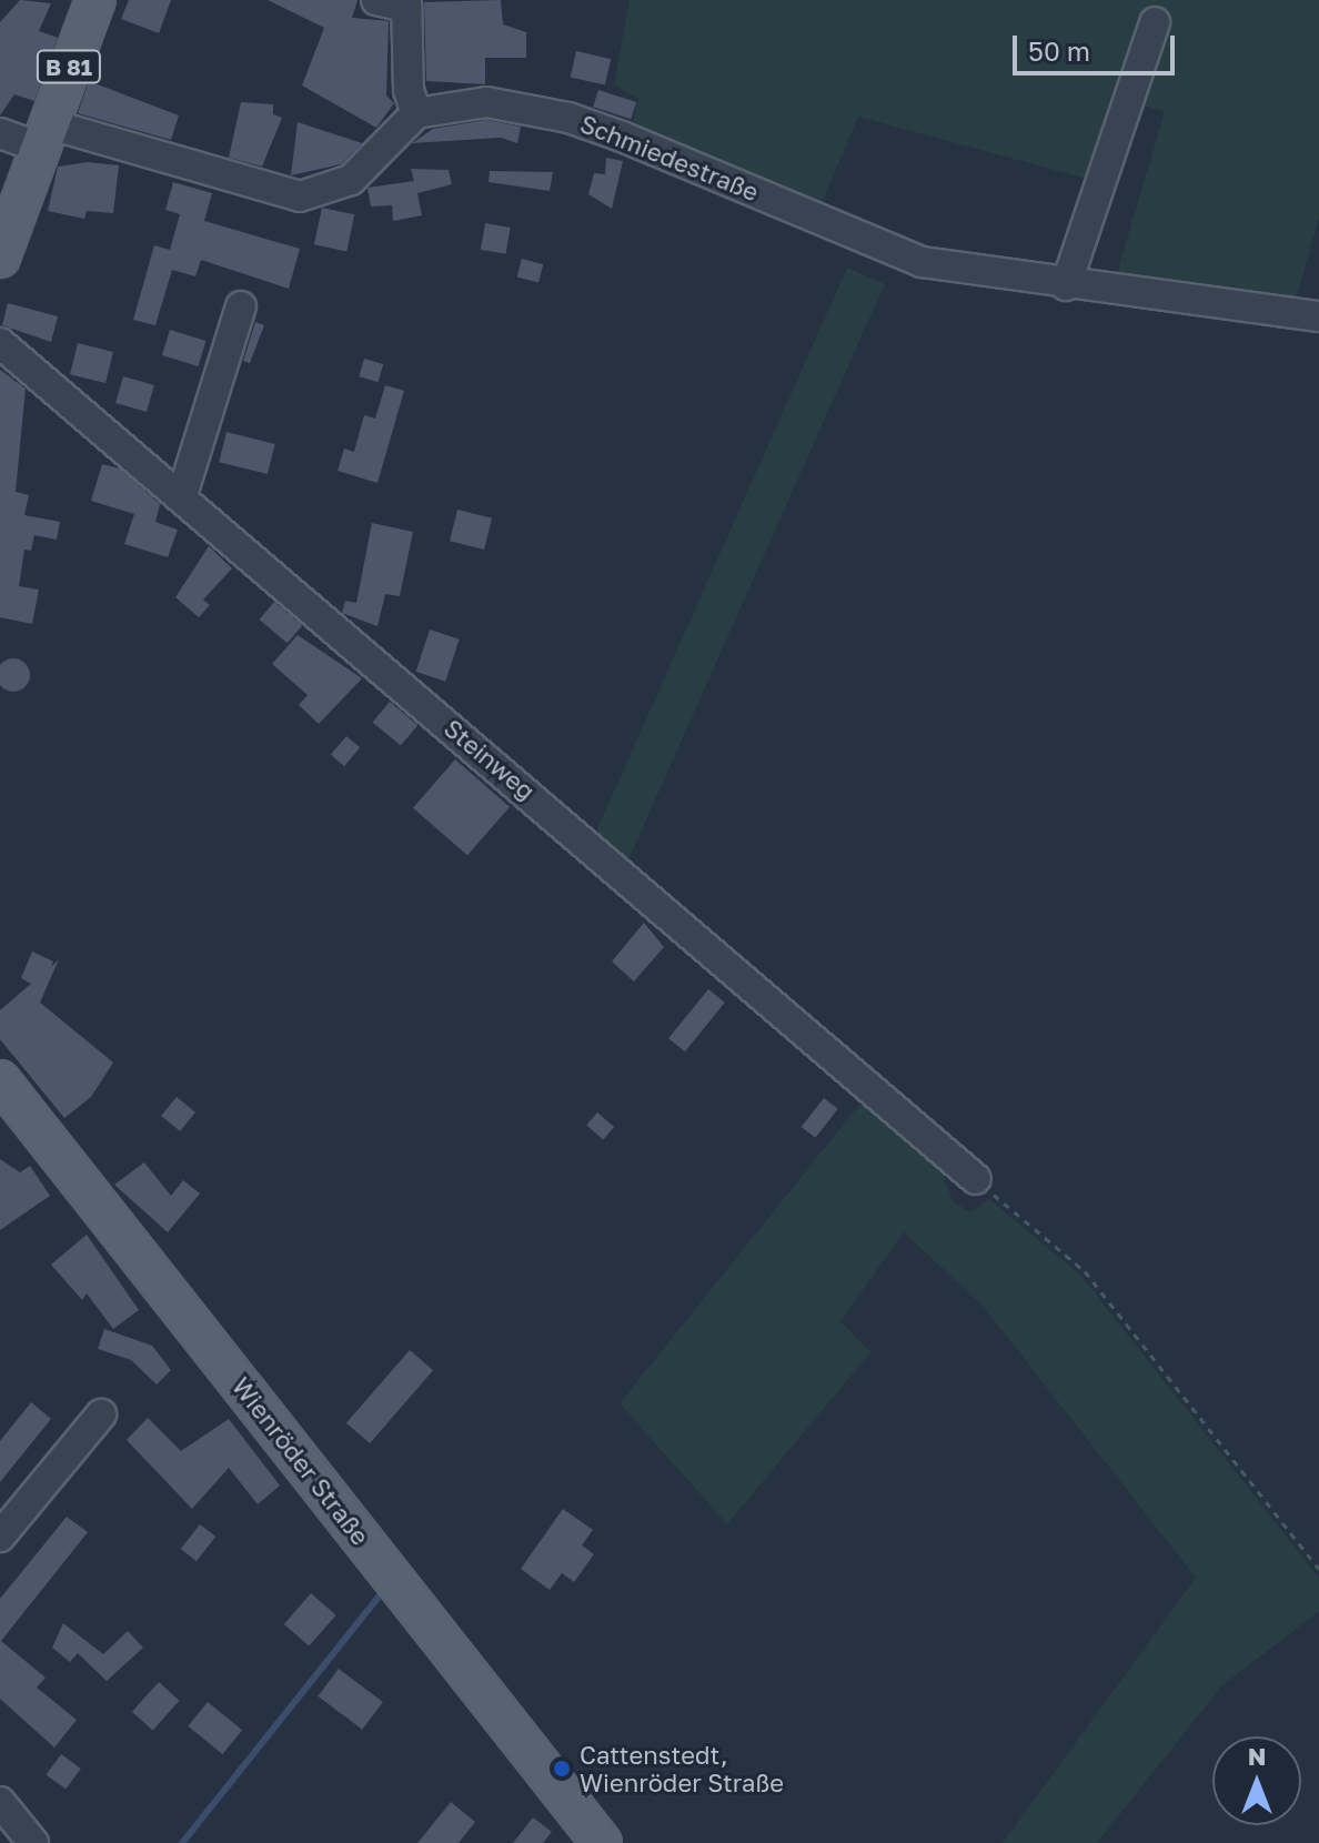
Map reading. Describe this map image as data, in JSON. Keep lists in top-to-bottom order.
{
  "streets": {
    "main road": ["B 81", "Wienröder Straße"],
    "street": ["Schmiedestraße", "Steinweg"]
  },
  "places": ["Cattenstedt, Wienröder Straße"],
  "scale_bar": "50 m",
  "north": "top"
}
